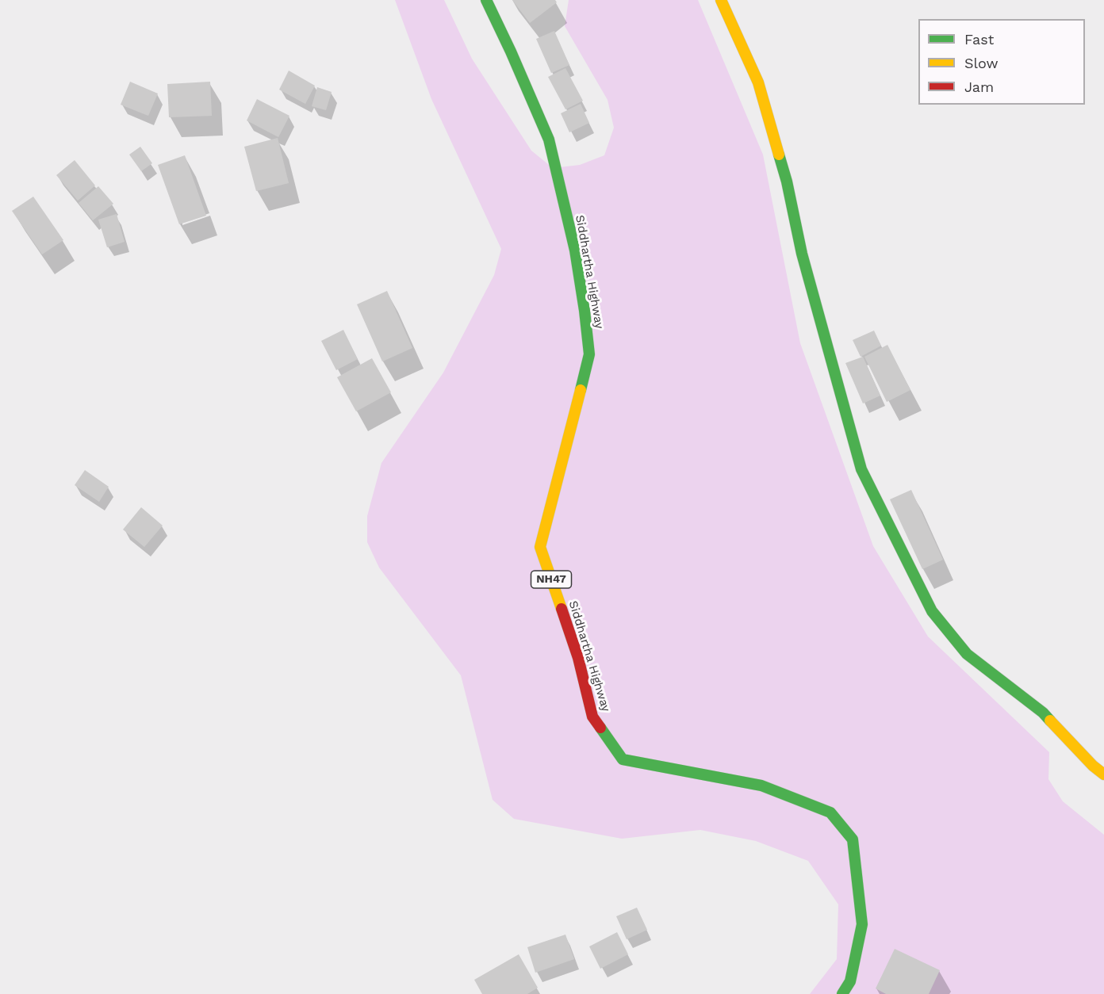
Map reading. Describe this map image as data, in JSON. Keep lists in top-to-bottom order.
{
  "streets": {
    "main road": ["Siddhartha Highway", "NH47"]
  },
  "legend": ["Fast", "Slow", "Jam"]
}
